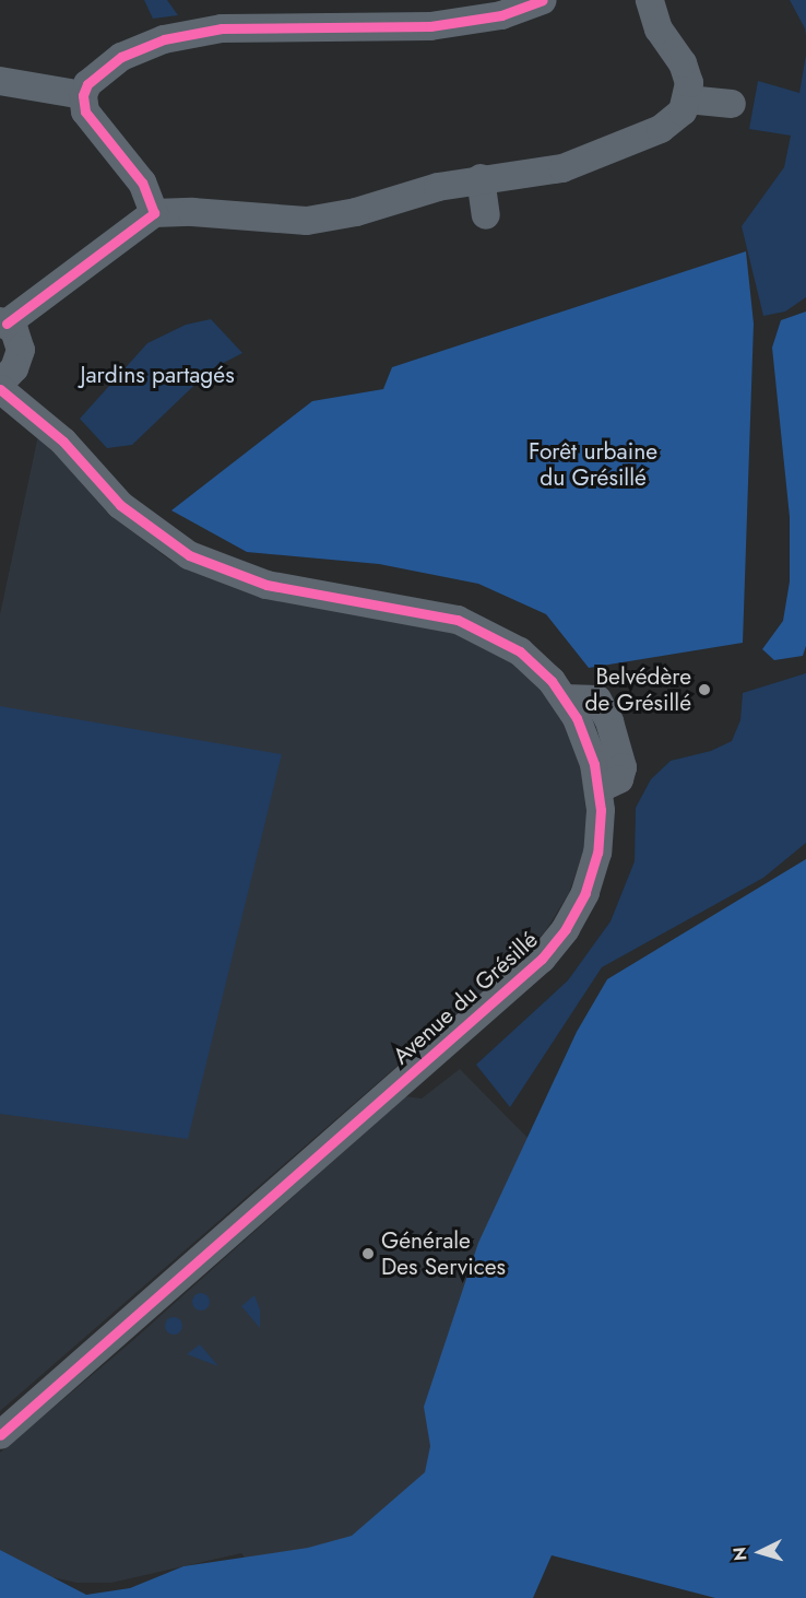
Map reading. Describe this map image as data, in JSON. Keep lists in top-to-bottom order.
{
  "streets": {
    "street": ["Avenue du Grésillé"]
  },
  "parks": ["Jardins partagés", "Forêt urbaine du Grésillé"],
  "places": ["Belvédère de Grésillé", "Générale Des Services"],
  "north": "left"
}
